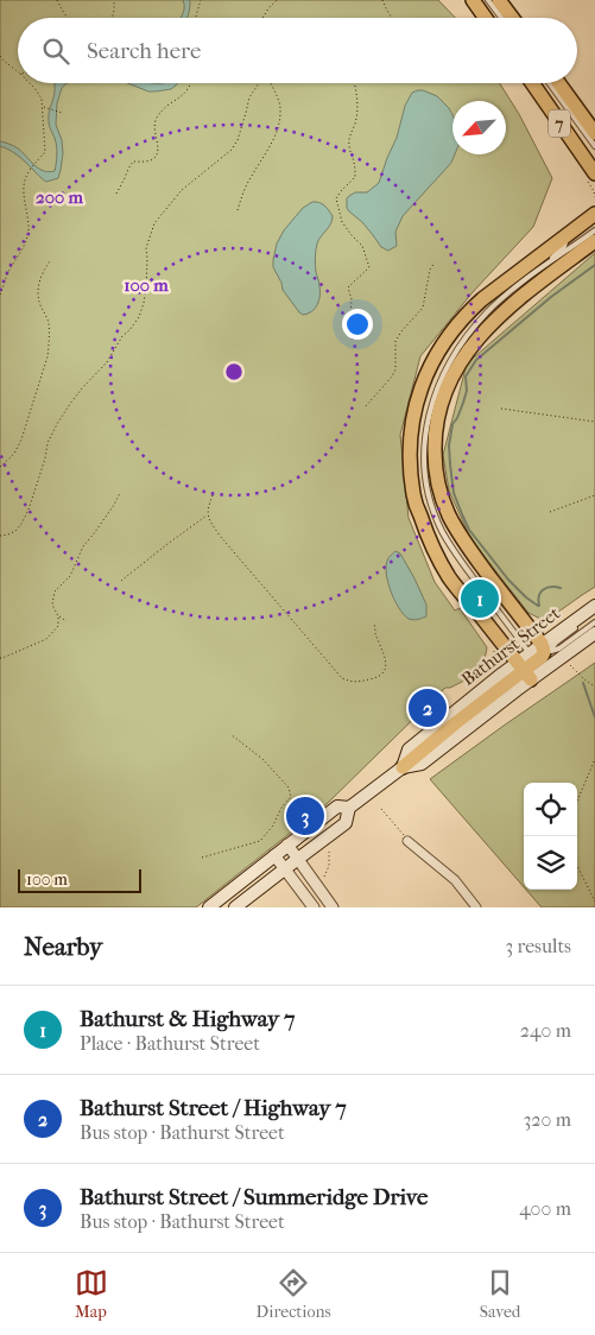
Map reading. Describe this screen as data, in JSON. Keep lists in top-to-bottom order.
{
  "streets": {
    "main road": ["7", "Bathurst Street"]
  },
  "scale_bar": "100 m",
  "north": "bottom left",
  "page": {
    "search": "Search here",
    "pins": ["1", "2", "3"],
    "scale": "100 m",
    "heading": ["Nearby", "3 results"],
    "list": [
      {
        "mark": "1",
        "name": "Bathurst & Highway 7",
        "note": "Place · Bathurst Street",
        "value": "240 m"
      },
      {
        "mark": "2",
        "name": "Bathurst Street / Highway 7",
        "note": "Bus stop · Bathurst Street",
        "value": "320 m"
      },
      {
        "mark": "3",
        "name": "Bathurst Street / Summeridge Drive",
        "note": "Bus stop · Bathurst Street",
        "value": "400 m"
      }
    ],
    "nav": ["Map", "Directions", "Saved"]
  },
  "rings": ["200 m", "100 m"]
}
